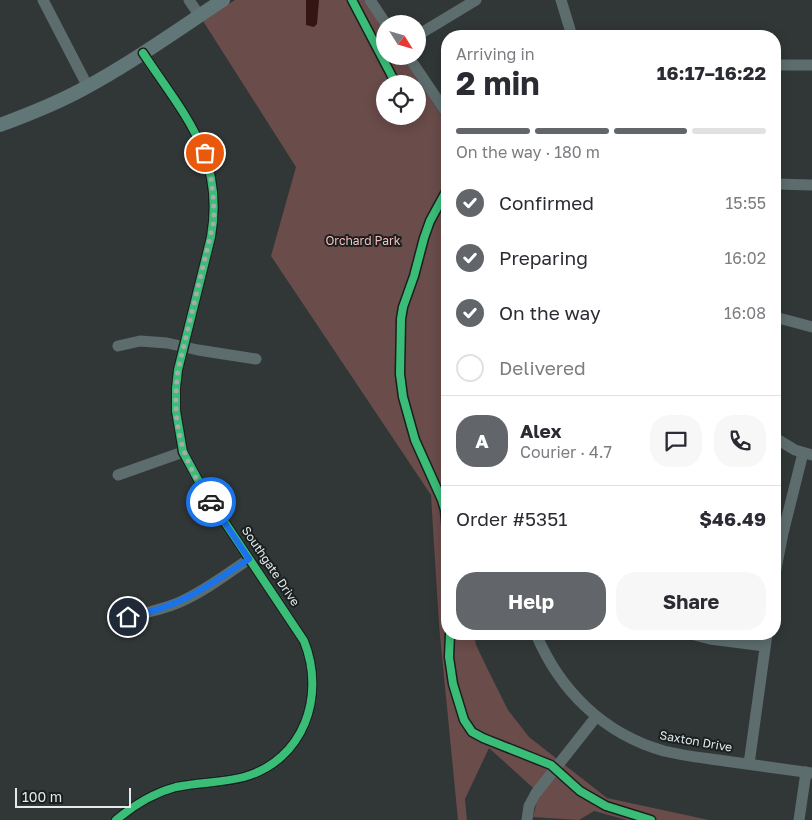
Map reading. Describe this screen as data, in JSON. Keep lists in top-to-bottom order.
{
  "streets": {
    "street": ["Southgate Drive", "Saxton Drive"]
  },
  "parks": ["Orchard Park"],
  "scale_bar": "100 m",
  "north": "bottom right",
  "page": {
    "heading": ["2 min", "Arriving in", "16:17–16:22"],
    "panel": [
      "Alex",
      "Courier · 4.7",
      "Order #5351",
      "$46.49"
    ],
    "bar": "On the way · 180 m",
    "list": [
      ["Confirmed", "15:55"],
      ["Preparing", "16:02"],
      ["On the way", "16:08"],
      "Delivered"
    ],
    "round": "A",
    "buttons": ["Help", "Share"],
    "scale": "100 m"
  }
}
